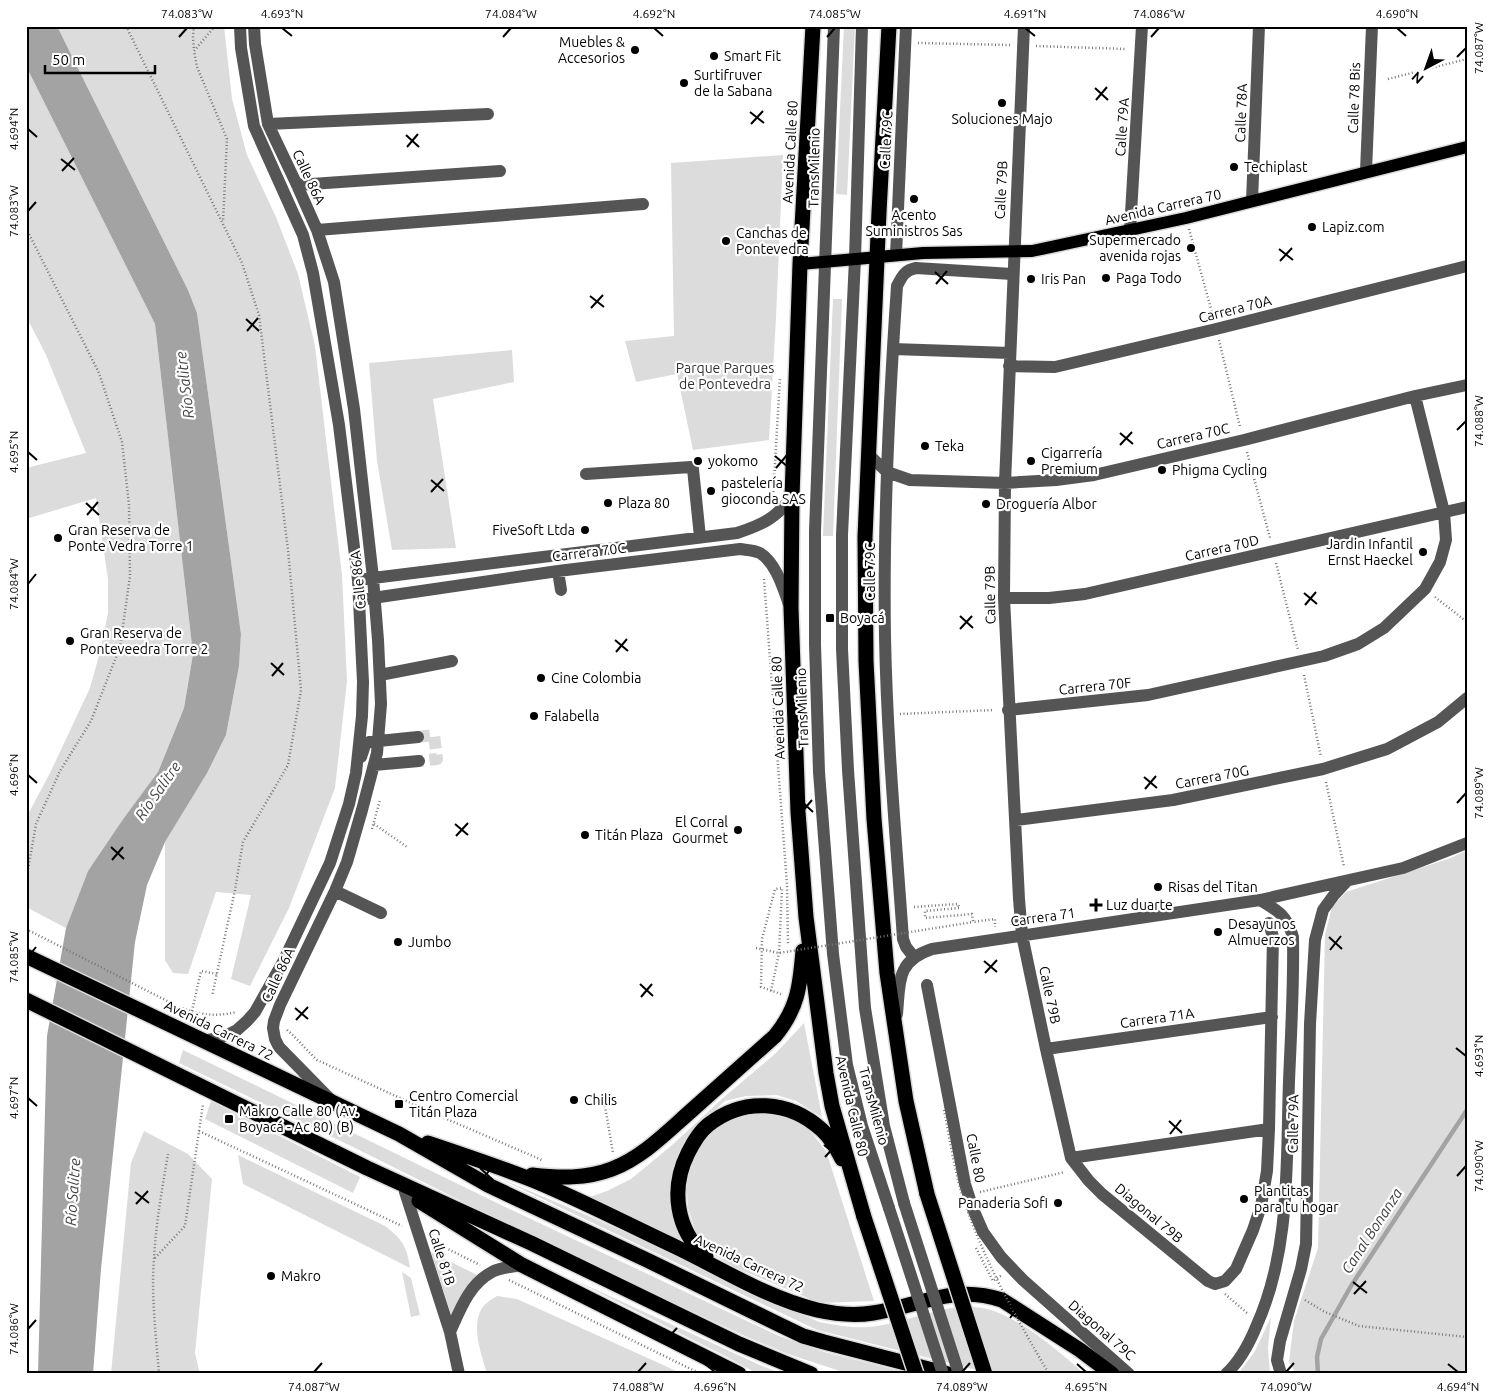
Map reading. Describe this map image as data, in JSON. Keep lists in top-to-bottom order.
{
  "streets": {
    "highway": ["Avenida Calle 80", "Avenida Carrera 72"],
    "main road": ["Avenida Carrera 70"],
    "street": [
      "Calle 78 Bis",
      "Calle 78A",
      "Calle 79A",
      "Calle 79C",
      "TransMilenio",
      "Calle 86A",
      "Calle 79B",
      "Carrera 70A",
      "Carrera 70C",
      "Carrera 70D",
      "Carrera 70F",
      "Carrera 70G",
      "Carrera 71",
      "Carrera 71A",
      "Calle 80",
      "Diagonal 79B",
      "Calle 81B",
      "Diagonal 79C"
    ]
  },
  "crossings": [
    ["Calle 78 Bis", "Avenida Carrera 70"],
    ["Calle 78A", "Avenida Carrera 70"],
    ["Calle 79A", "Avenida Carrera 70"],
    ["Calle 79A", "Carrera 71"],
    ["Calle 79A", "Carrera 71A"],
    ["Calle 79A", "Diagonal 79B"],
    ["Calle 79C", "Calle 79B"],
    ["Calle 79C", "Avenida Carrera 70"],
    ["Calle 79C", "Carrera 70C"],
    ["Calle 79C", "Carrera 71"],
    ["Avenida Calle 80", "Avenida Carrera 70"],
    ["Avenida Calle 80", "Carrera 70C"],
    ["TransMilenio", "Avenida Carrera 70"],
    ["Calle 86A", "Carrera 70C"],
    ["Calle 86A", "Avenida Carrera 72"],
    ["Calle 79B", "Avenida Carrera 70"],
    ["Calle 79B", "Carrera 70A"],
    ["Calle 79B", "Carrera 70C"],
    ["Calle 79B", "Carrera 70D"],
    ["Calle 79B", "Carrera 70F"],
    ["Calle 79B", "Carrera 70G"],
    ["Calle 79B", "Carrera 71"],
    ["Calle 79B", "Carrera 71A"],
    ["Calle 79B", "Diagonal 79B"],
    ["Carrera 70D", "Carrera 70F"],
    ["Calle 80", "Diagonal 79C"]
  ],
  "water": ["Río Salitre", "Canal Bonanza"],
  "parks": ["Parque Parques de Pontevedra"],
  "places": {
    "other": [
      "Muebles & Accesorios",
      "Smart Fit",
      "Surtifruver de la Sabana",
      "Soluciones Majo",
      "Techiplast",
      "Acento Suministros Sas",
      "Lapiz.com",
      "Canchas de Pontevedra",
      "Supermercado avenida rojas",
      "Paga Todo",
      "Iris Pan",
      "Teka",
      "yokomo",
      "Cigarrería Premium",
      "Phigma Cycling",
      "pastelería gioconda SAS",
      "Plaza 80",
      "Droguería Albor",
      "FiveSoft Ltda",
      "Gran Reserva de Ponte Vedra Torre 1",
      "Jardin Infantil Ernst Haeckel",
      "Gran Reserva de Ponteveedra Torre 2",
      "Cine Colombia",
      "Falabella",
      "El Corral Gourmet",
      "Titán Plaza",
      "Risas del Titan",
      "Desayunos Almuerzos",
      "Jumbo",
      "Chilis",
      "Plantitas para tu hogar",
      "Panaderia Sofi",
      "Makro"
    ],
    "transit": ["Boyacá", "Centro Comercial Titán Plaza", "Makro Calle 80 (Av. Boyacá - Ac 80) (B)"],
    "health": ["Luz duarte"]
  },
  "scale_bar": "50 m",
  "north": "bottom left",
  "coordinates": [
    "74.083°W",
    "4.693°N",
    "74.084°W",
    "4.692°N",
    "74.085°W",
    "4.691°N",
    "74.086°W",
    "4.690°N",
    "74.087°W",
    "4.694°N",
    "74.088°W",
    "4.695°N",
    "4.696°N",
    "74.089°W",
    "4.697°N",
    "74.090°W"
  ]
}
